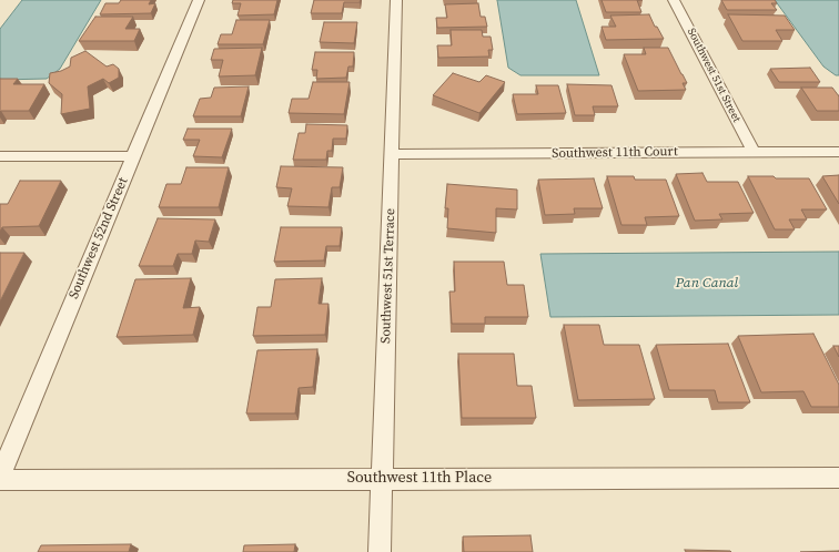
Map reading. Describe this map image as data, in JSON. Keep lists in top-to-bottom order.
{
  "streets": {
    "street": [
      "Southwest 51st Street",
      "Southwest 11th Court",
      "Southwest 52nd Street",
      "Southwest 51st Terrace",
      "Southwest 11th Place"
    ]
  },
  "crossings": [
    ["Southwest 51st Street", "Southwest 11th Court"],
    ["Southwest 11th Court", "Southwest 51st Terrace"],
    ["Southwest 52nd Street", "Southwest 11th Place"],
    ["Southwest 51st Terrace", "Southwest 11th Place"]
  ],
  "water": ["Pan Canal"]
}
